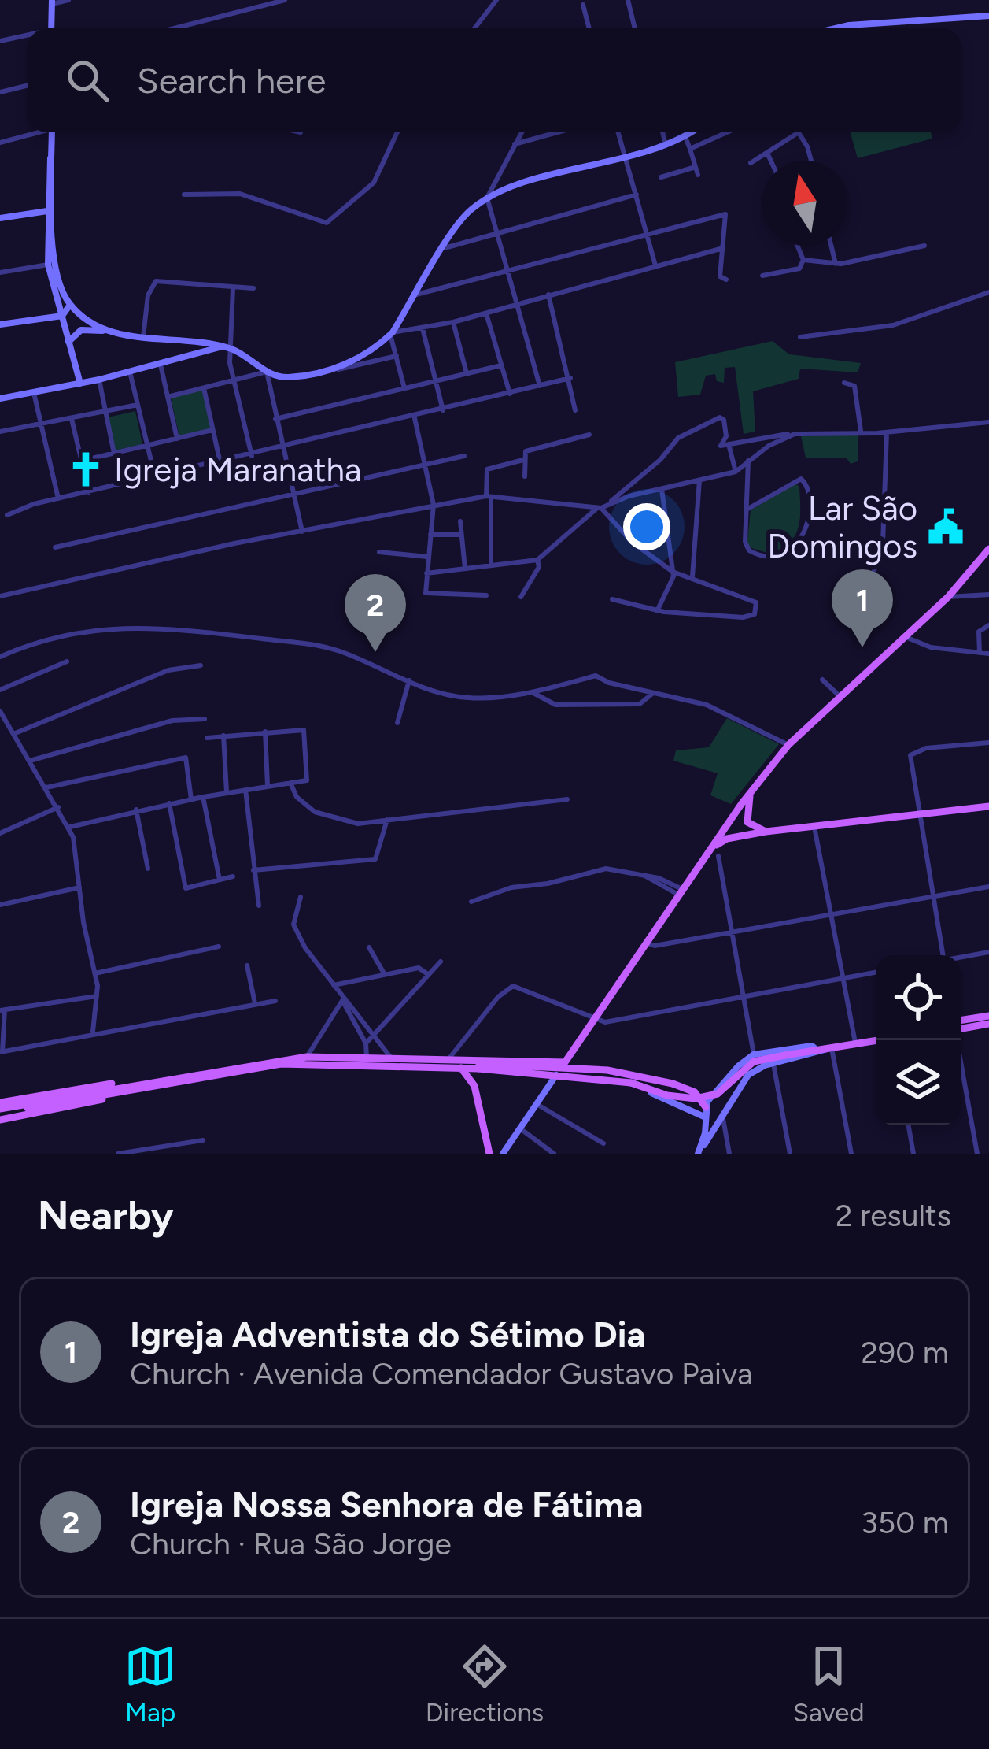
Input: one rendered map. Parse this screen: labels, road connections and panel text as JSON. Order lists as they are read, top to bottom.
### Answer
{
  "places": {
    "church": ["Igreja Maranatha"],
    "public building": ["Lar São Domingos"]
  },
  "north": "top",
  "page": {
    "search": "Search here",
    "pins": ["1", "2"],
    "heading": ["Nearby", "2 results"],
    "list": [
      {
        "mark": "1",
        "name": "Igreja Adventista do Sétimo Dia",
        "note": "Church · Avenida Comendador Gustavo Paiva",
        "value": "290 m"
      },
      {
        "mark": "2",
        "name": "Igreja Nossa Senhora de Fátima",
        "note": "Church · Rua São Jorge",
        "value": "350 m"
      }
    ],
    "nav": ["Map", "Directions", "Saved"]
  }
}
